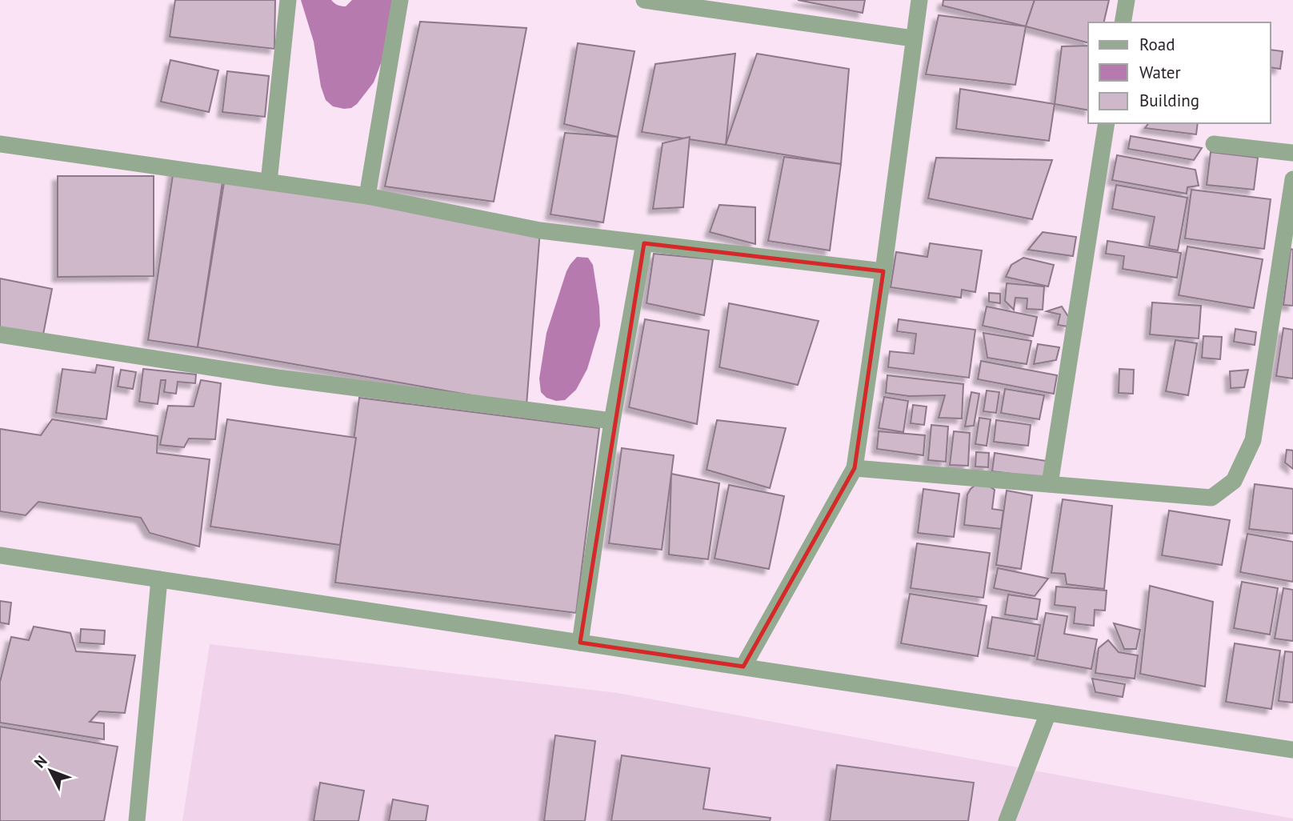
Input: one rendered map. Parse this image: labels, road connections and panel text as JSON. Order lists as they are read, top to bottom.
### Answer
{
  "legend": ["Road", "Water", "Building"],
  "north": "top left"
}
